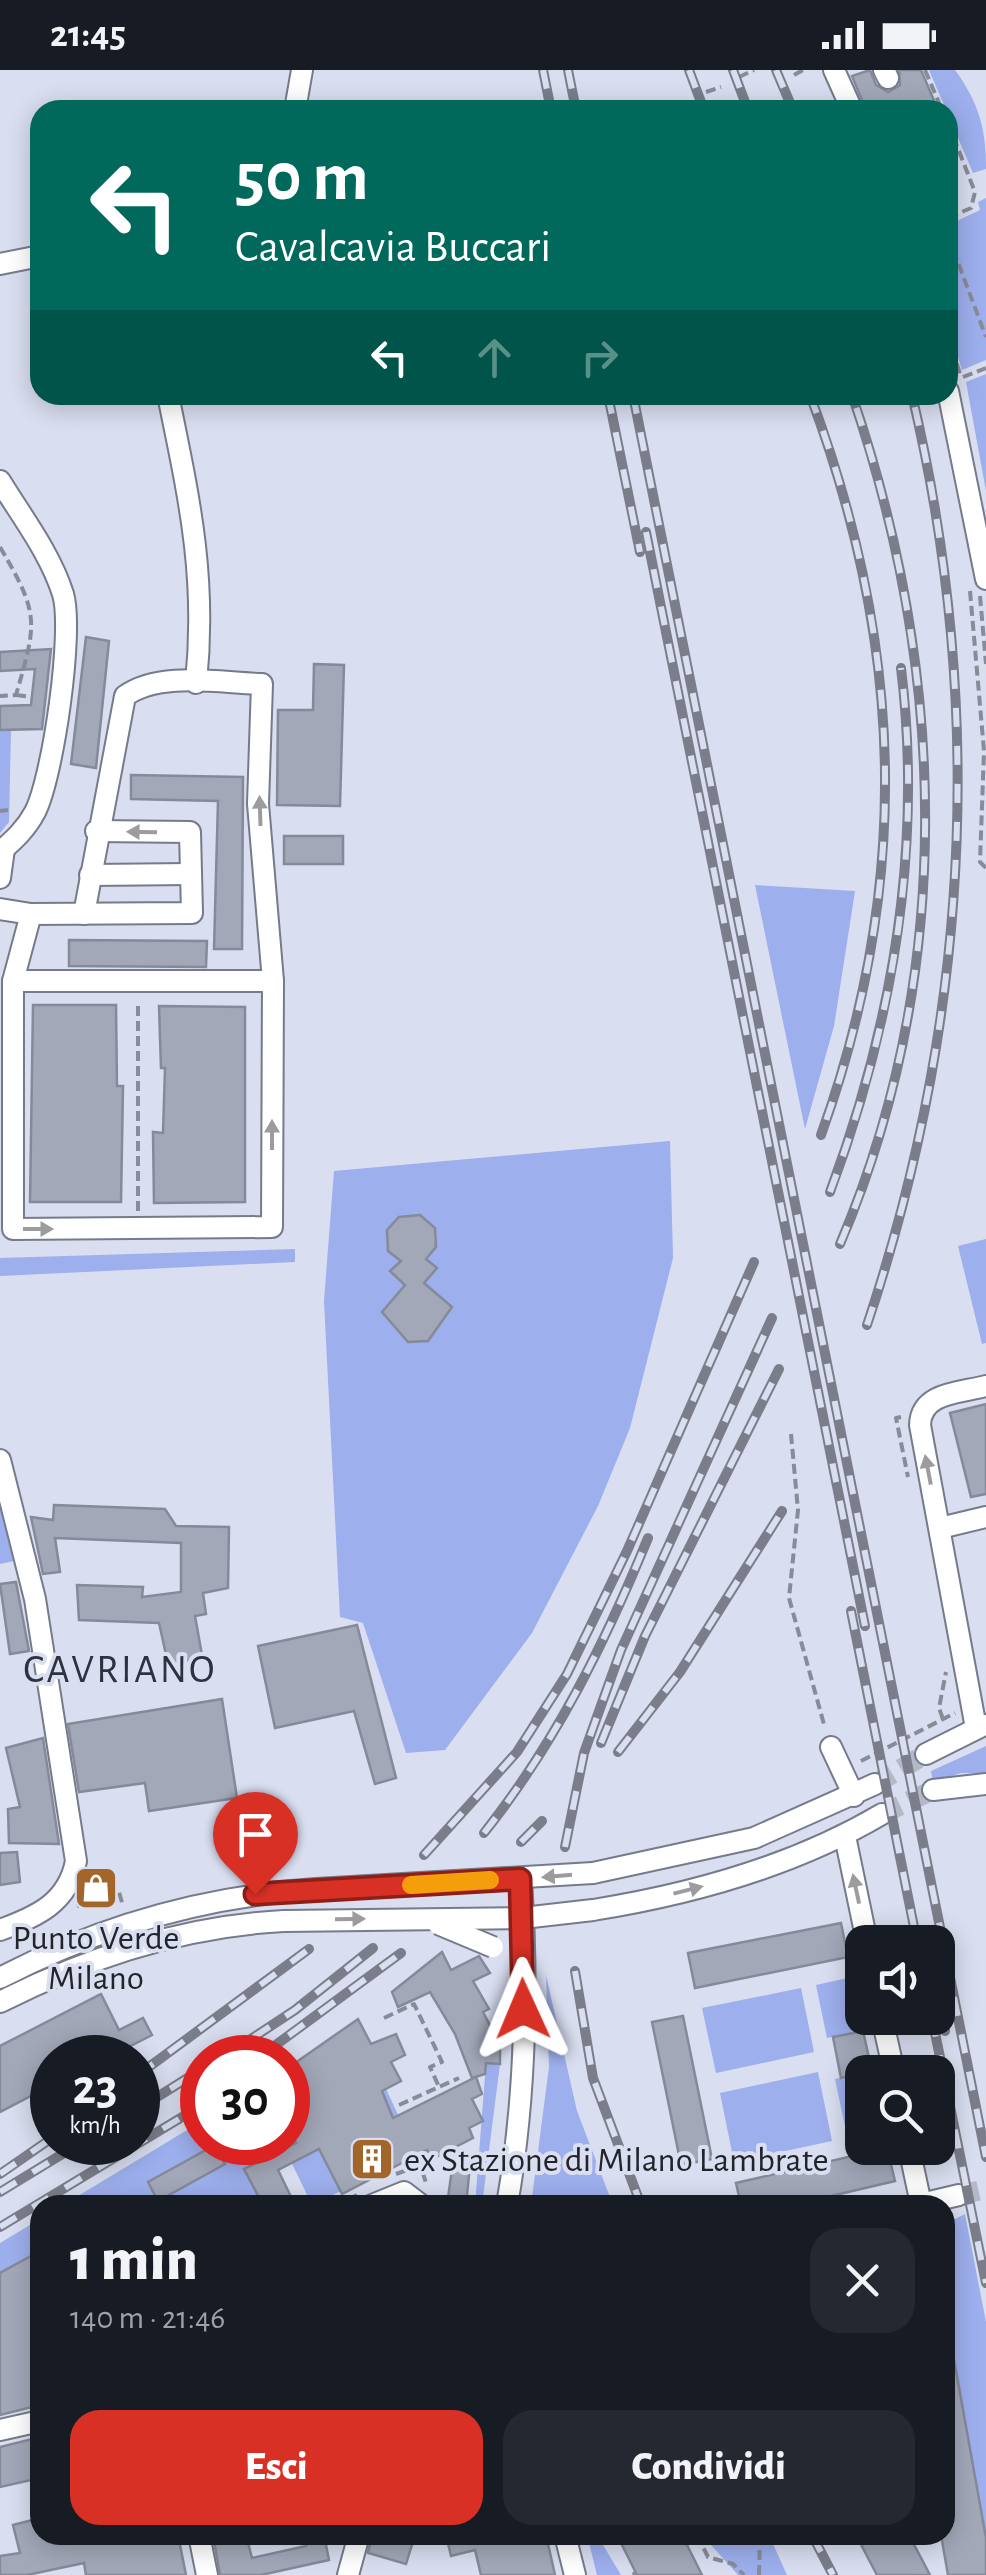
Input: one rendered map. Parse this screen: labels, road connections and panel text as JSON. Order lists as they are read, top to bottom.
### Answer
{
  "districts": ["CAVRIANO"],
  "places": {
    "shop": ["Punto Verde Milano"],
    "building": ["ex Stazione di Milano Lambrate"]
  },
  "page": {
    "status": "21:45",
    "turn": ["50 m", "Cavalcavia Buccari"],
    "speed": "23 km/h",
    "limit": "30",
    "heading": ["1 min", "140 m · 21:46"],
    "buttons": ["Esci", "Condividi"]
  }
}
